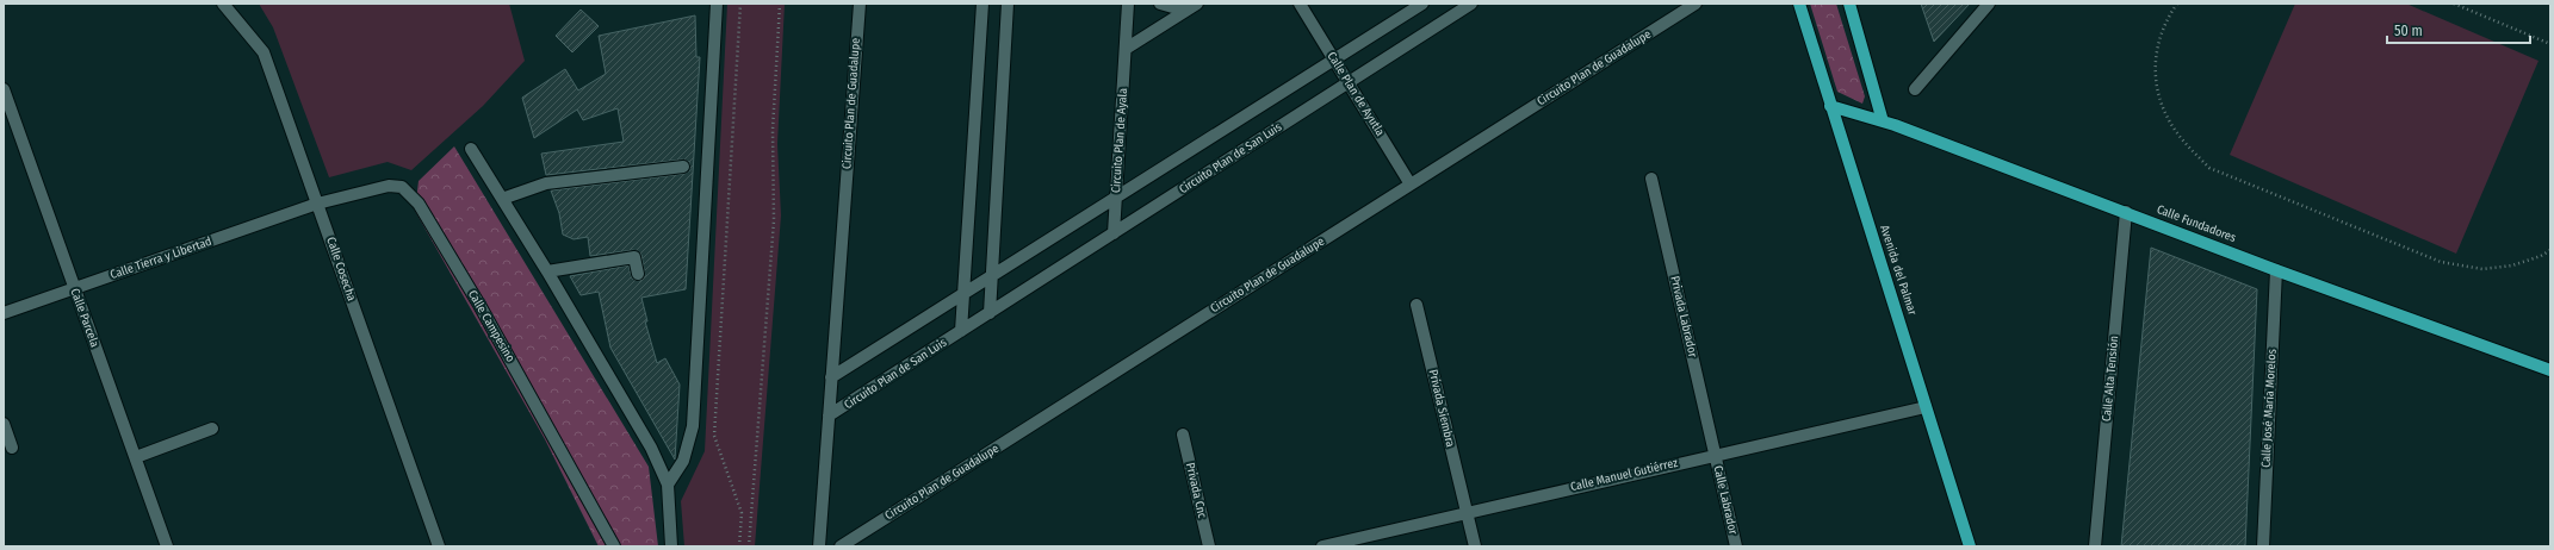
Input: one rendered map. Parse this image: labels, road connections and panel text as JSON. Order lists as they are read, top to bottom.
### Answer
{
  "streets": {
    "main road": ["Calle Fundadores", "Avenida del Palmar"],
    "street": [
      "Circuito Plan de Guadalupe",
      "Calle Plan de Ayutla",
      "Circuito Plan de Ayala",
      "Circuito Plan de San Luis",
      "Calle Tierra y Libertad",
      "Calle Cosecha",
      "Privada Labrador",
      "Calle Parcela",
      "Calle Campesino",
      "Calle Alta Tensión",
      "Privada Siembra",
      "Calle José María Morelos",
      "Calle Manuel Gutiérrez",
      "Privada Cnc",
      "Calle Labrador"
    ]
  },
  "crossings": [
    ["Circuito Plan de Guadalupe", "Calle Plan de Ayutla"],
    ["Circuito Plan de Guadalupe", "Circuito Plan de San Luis"],
    ["Calle Plan de Ayutla", "Circuito Plan de San Luis"],
    ["Circuito Plan de Ayala", "Circuito Plan de San Luis"],
    ["Calle Fundadores", "Avenida del Palmar"],
    ["Calle Fundadores", "Calle Alta Tensión"],
    ["Calle Fundadores", "Calle José María Morelos"],
    ["Calle Tierra y Libertad", "Calle Cosecha"],
    ["Calle Tierra y Libertad", "Calle Parcela"],
    ["Calle Tierra y Libertad", "Calle Campesino"],
    ["Calle Cosecha", "Calle Campesino"],
    ["Avenida del Palmar", "Calle Manuel Gutiérrez"],
    ["Privada Labrador", "Calle Manuel Gutiérrez"],
    ["Privada Labrador", "Calle Labrador"],
    ["Privada Siembra", "Calle Manuel Gutiérrez"],
    ["Calle Manuel Gutiérrez", "Calle Labrador"]
  ],
  "scale_bar": "50 m"
}
